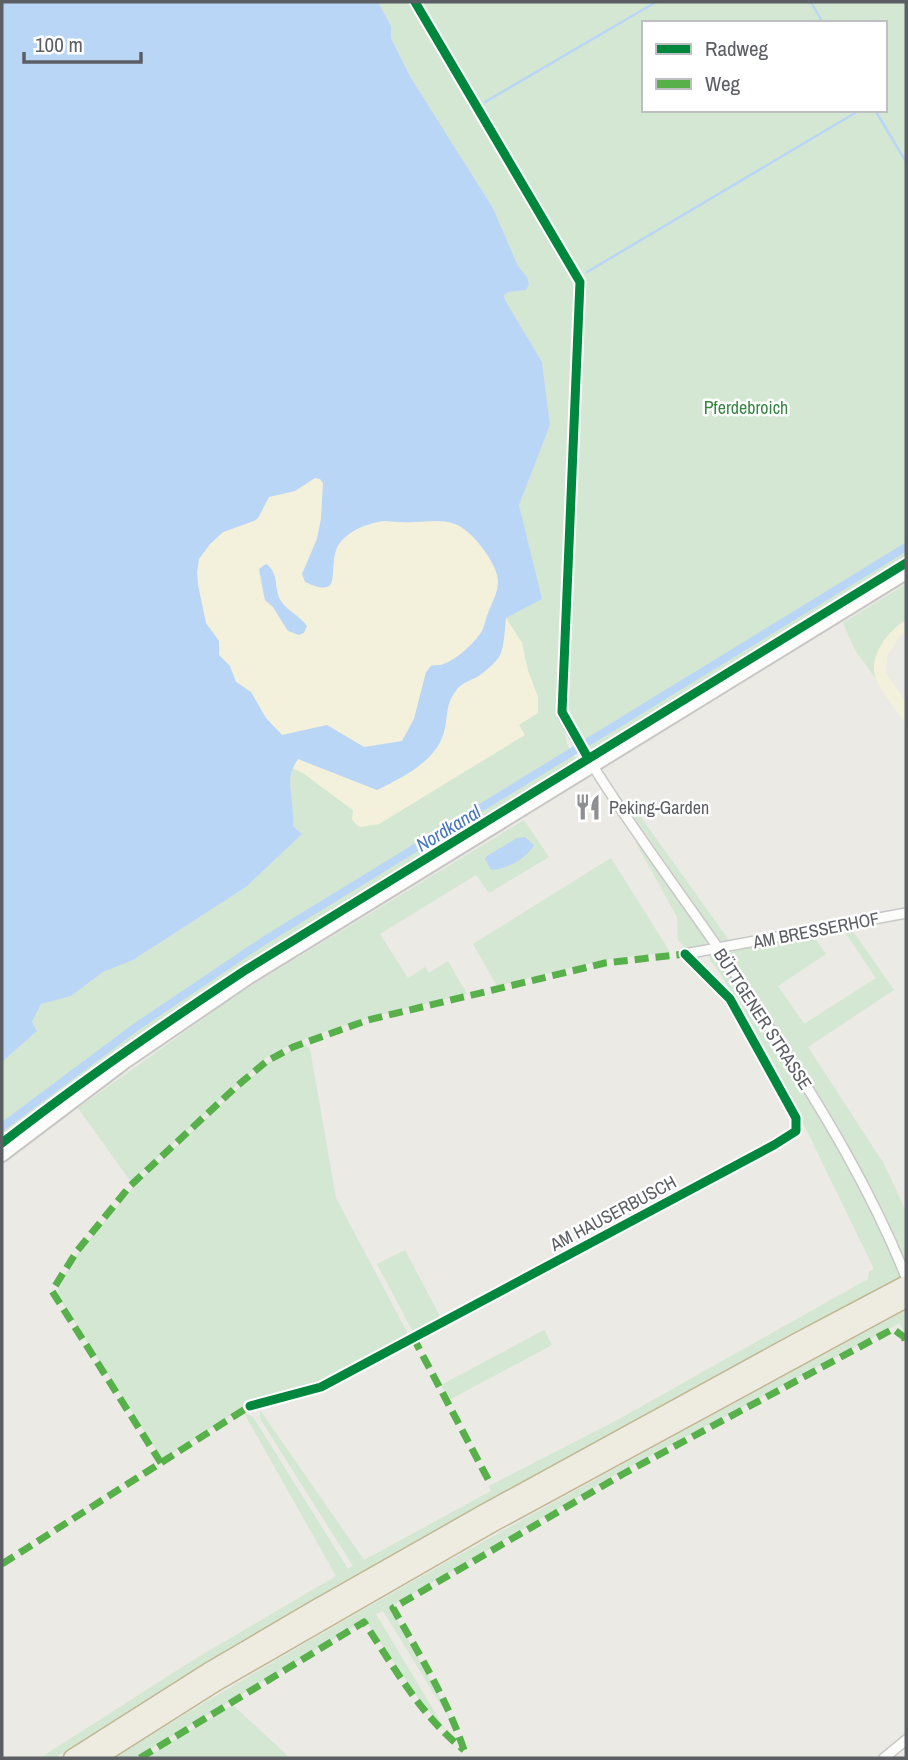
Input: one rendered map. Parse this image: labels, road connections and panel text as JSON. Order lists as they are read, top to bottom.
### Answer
{
  "streets": {
    "street": ["AM BRESSERHOF", "BÜTTGENER STRASSE", "AM HAUSERBUSCH"]
  },
  "crossings": [
    ["AM BRESSERHOF", "BÜTTGENER STRASSE"],
    ["AM BRESSERHOF", "AM HAUSERBUSCH"]
  ],
  "water": ["Nordkanal"],
  "parks": ["Pferdebroich"],
  "places": {
    "restaurant": ["Peking-Garden"]
  },
  "legend": ["Radweg", "Weg"],
  "scale_bar": "100 m"
}
